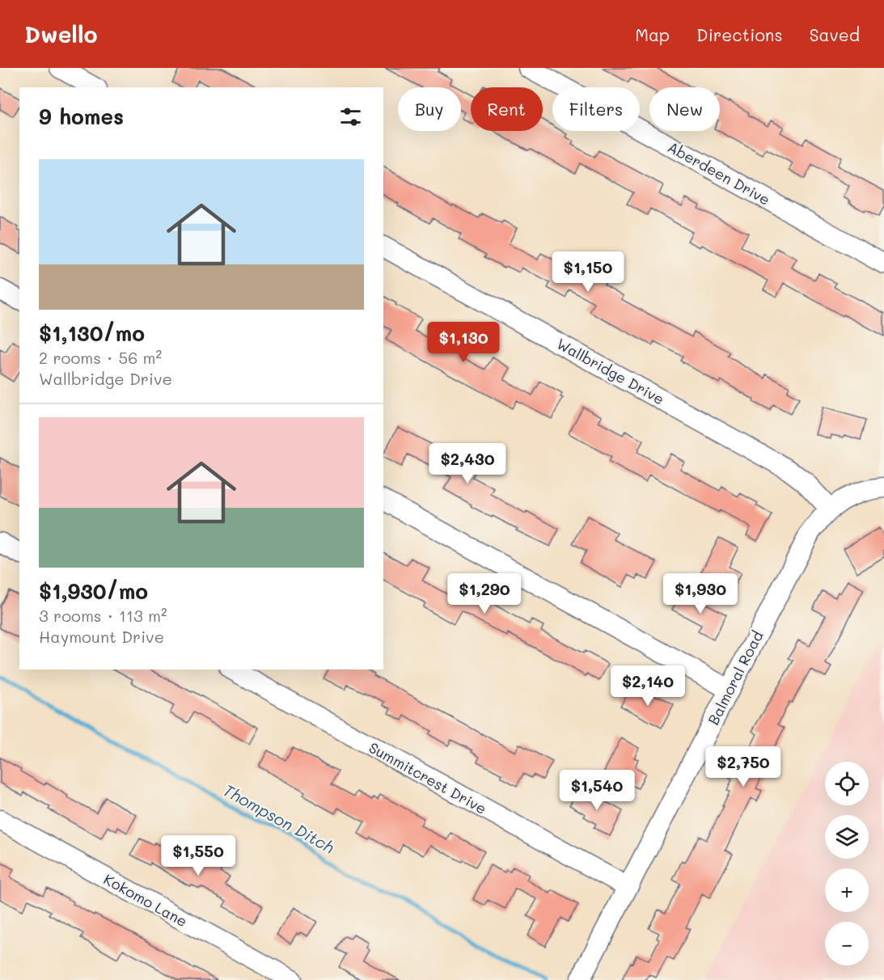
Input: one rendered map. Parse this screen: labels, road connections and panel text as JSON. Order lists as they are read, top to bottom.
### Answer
{
  "streets": {
    "street": [
      "Aberdeen Drive",
      "Wallbridge Drive",
      "Balmoral Road",
      "Summitcrest Drive",
      "Kokomo Lane"
    ]
  },
  "crossings": [
    ["Wallbridge Drive", "Balmoral Road"],
    ["Balmoral Road", "Summitcrest Drive"]
  ],
  "water": ["Thompson Ditch"],
  "page": {
    "header": "Dwello",
    "nav": ["Map", "Directions", "Saved"],
    "chip": [
      "Buy",
      "Rent",
      "Filters",
      "New"
    ],
    "heading": "9 homes",
    "list": [
      {
        "name": "$1,130/mo",
        "note": "2 rooms · 56 m² · Wallbridge Drive"
      },
      {
        "name": "$1,930/mo",
        "note": "3 rooms · 113 m² · Haymount Drive"
      }
    ],
    "price": [
      "$1,150",
      "$1,130",
      "$2,430",
      "$1,290",
      "$1,930",
      "$2,140",
      "$2,750",
      "$1,540",
      "$1,550"
    ],
    "map_buttons": ["+", "−"]
  }
}
